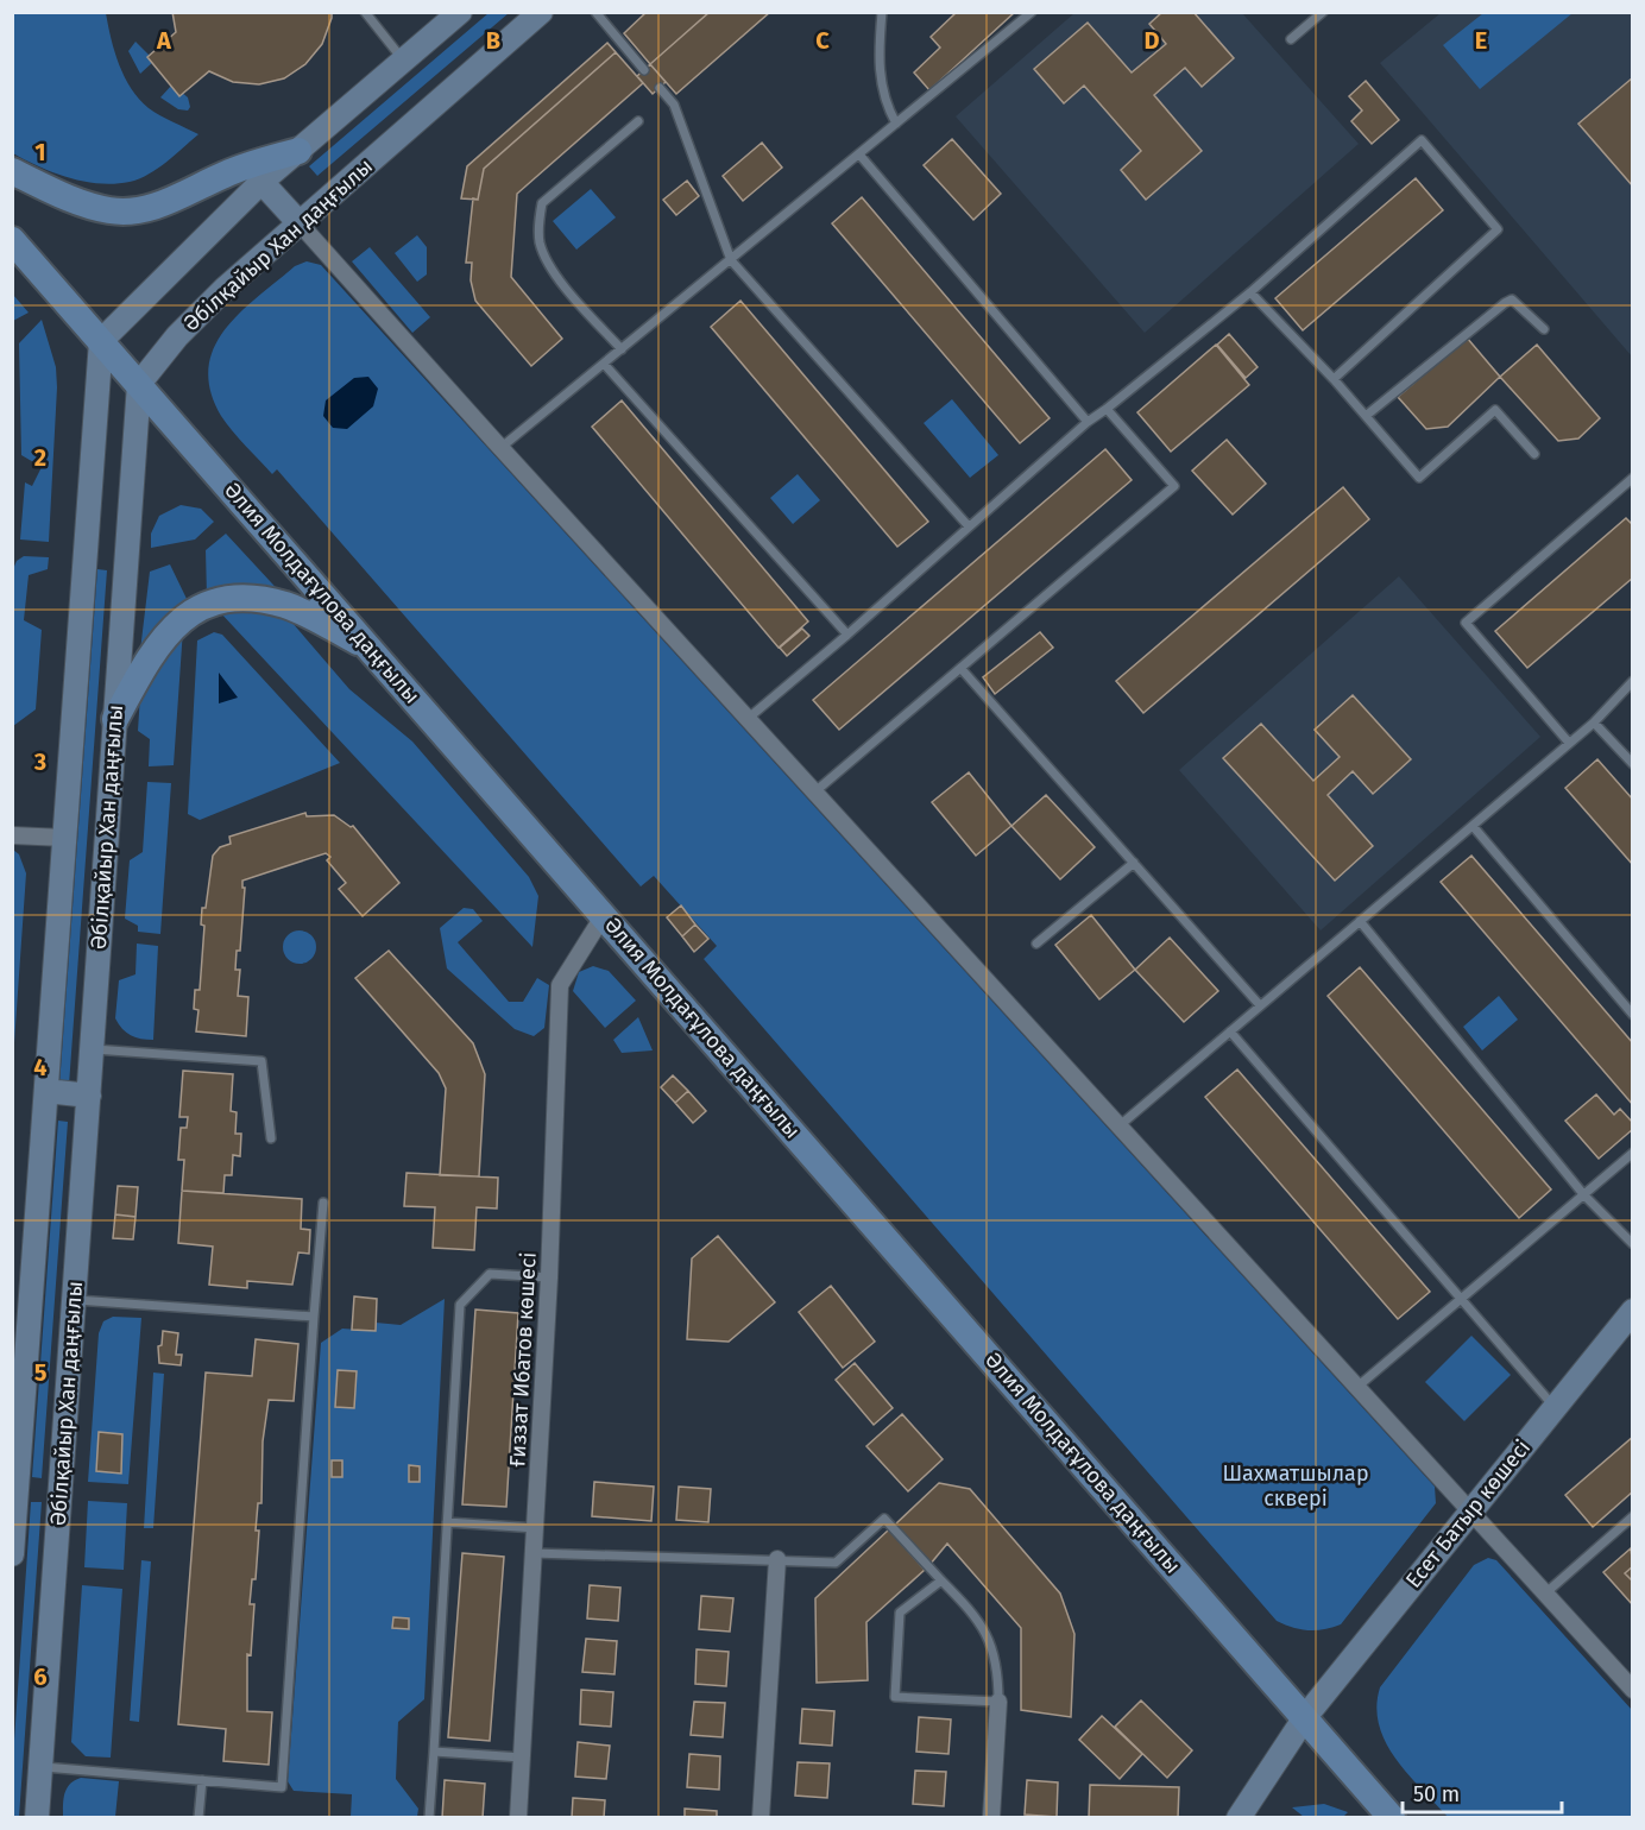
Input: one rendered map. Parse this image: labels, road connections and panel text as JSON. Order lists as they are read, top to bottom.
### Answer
{
  "streets": {
    "main road": ["Әбілқайыр Хан даңғылы", "Әлия Молдағұлова даңғылы", "Есет Батыр көшесі"],
    "street": ["Ғиззат Ибатов көшесі"]
  },
  "crossings": [
    ["Әбілқайыр Хан даңғылы", "Әлия Молдағұлова даңғылы"],
    ["Әлия Молдағұлова даңғылы", "Ғиззат Ибатов көшесі"],
    ["Әлия Молдағұлова даңғылы", "Есет Батыр көшесі"]
  ],
  "parks": ["Шахматшылар сквері"],
  "scale_bar": "50 m",
  "grid": {
    "columns": [
      "A",
      "B",
      "C",
      "D",
      "E"
    ],
    "rows": [
      "1",
      "2",
      "3",
      "4",
      "5",
      "6"
    ]
  }
}
